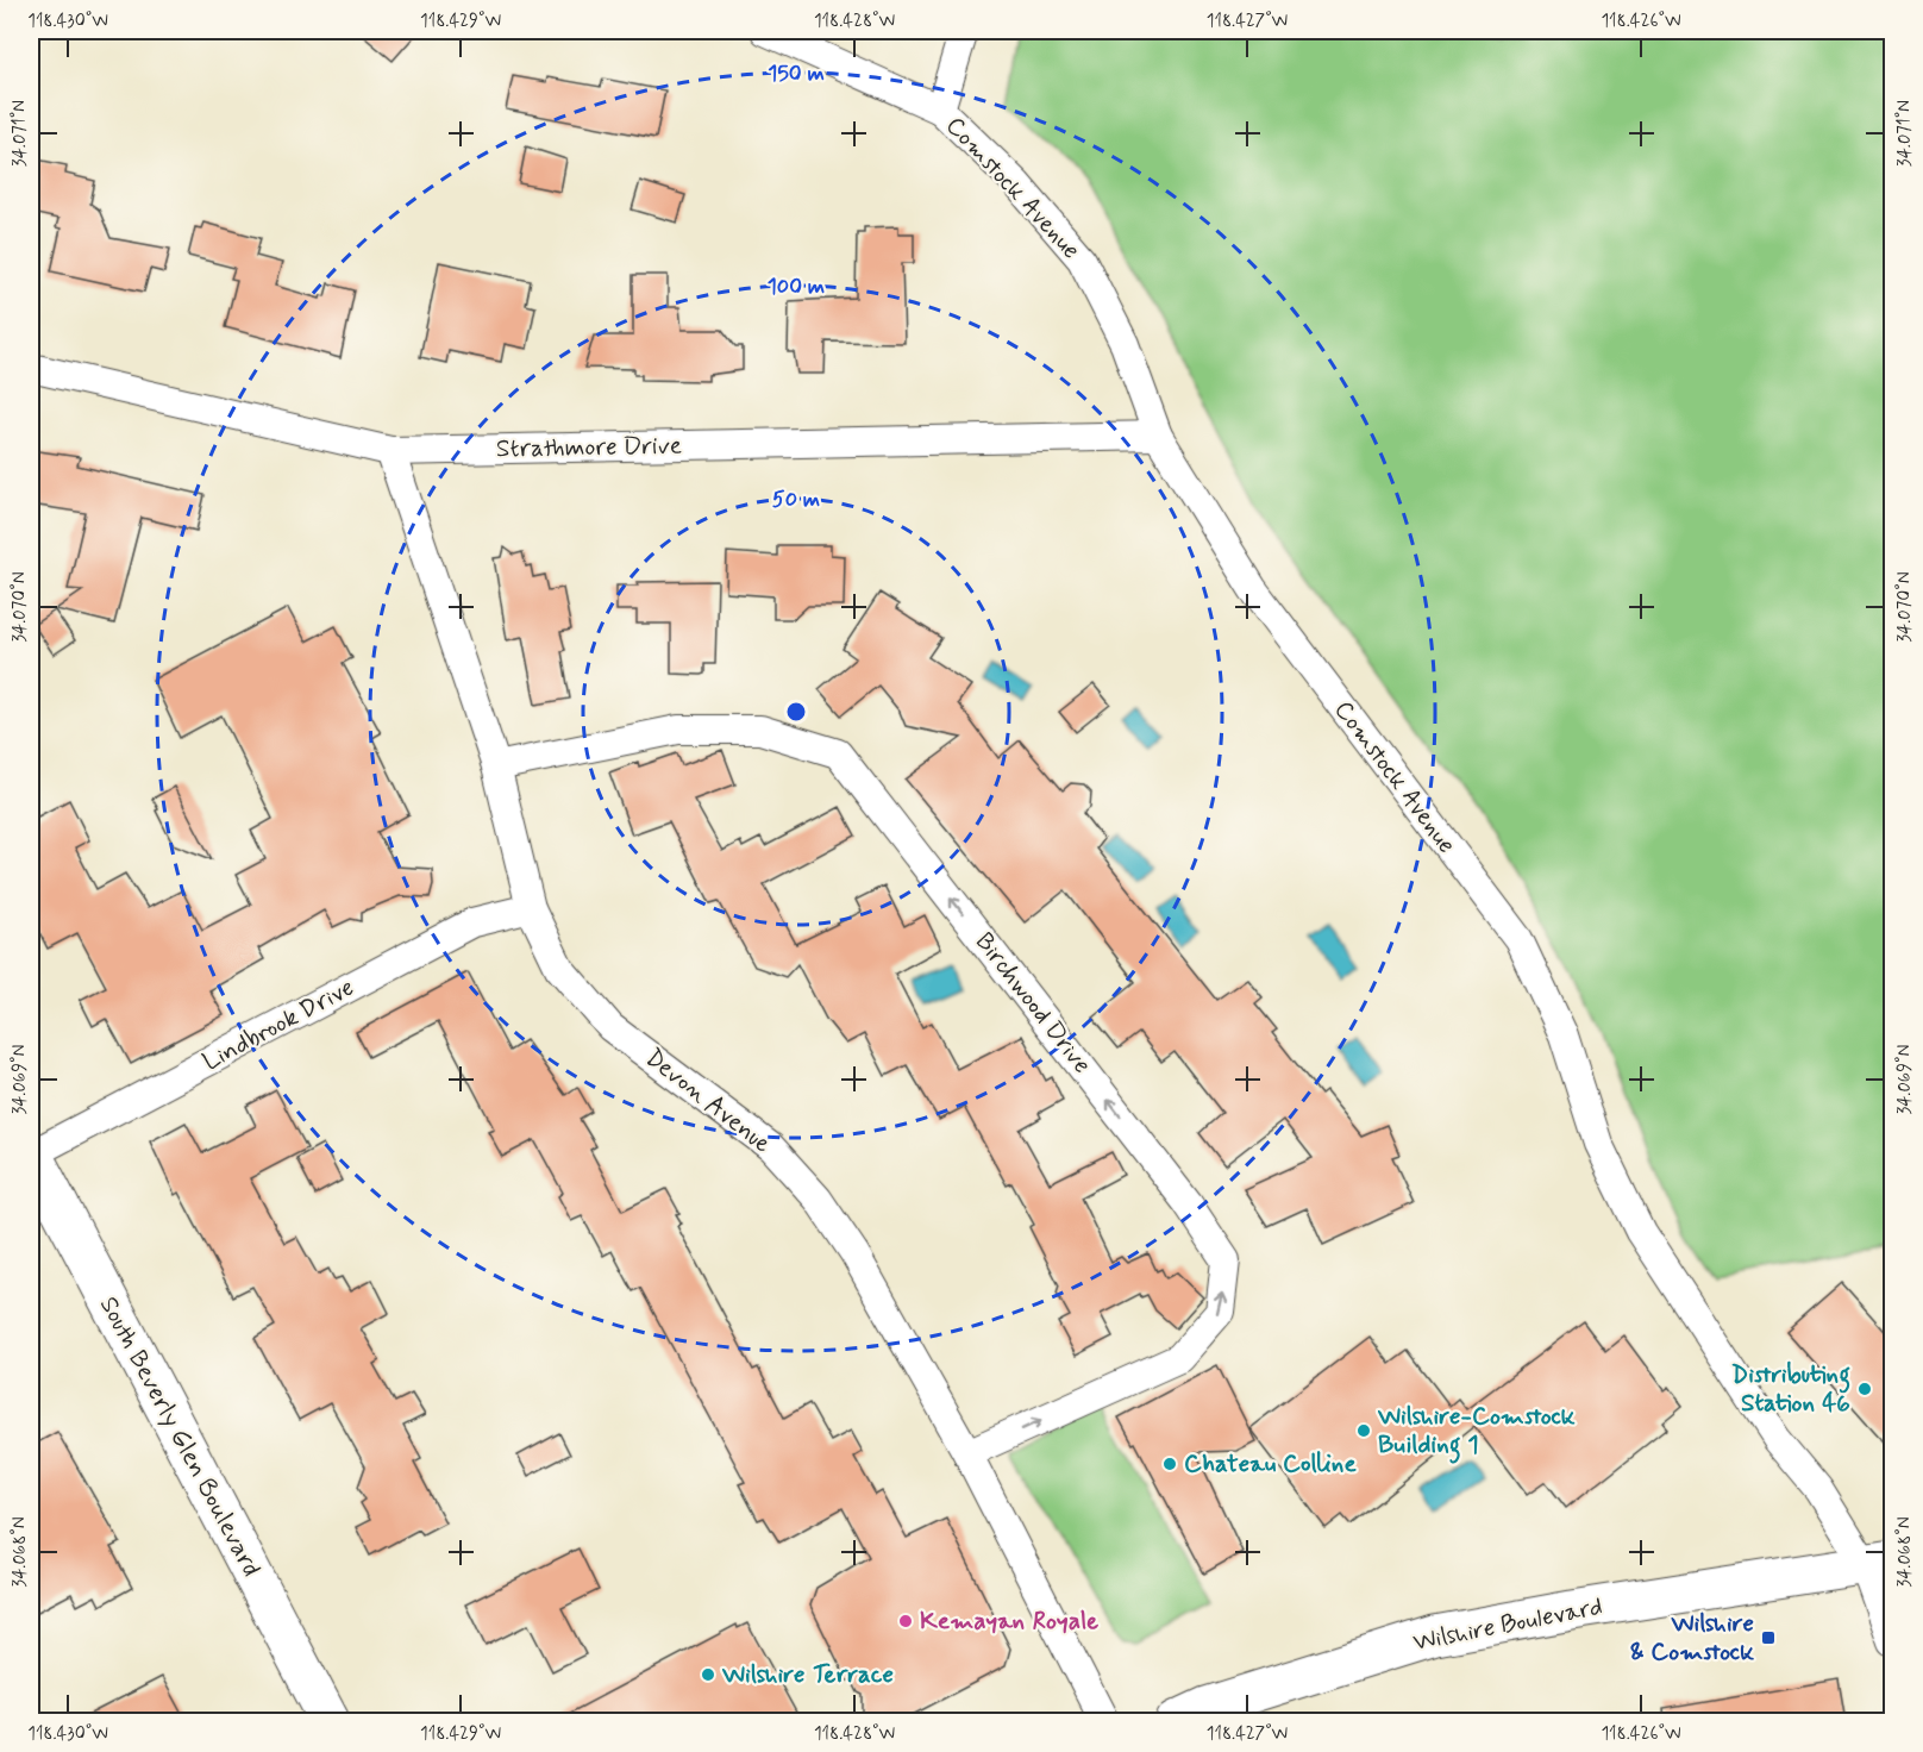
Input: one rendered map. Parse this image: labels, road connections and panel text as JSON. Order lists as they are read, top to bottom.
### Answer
{
  "streets": {
    "main road": ["South Beverly Glen Boulevard", "Wilshire Boulevard"],
    "street": [
      "Comstock Avenue",
      "Strathmore Drive",
      "Birchwood Drive",
      "Lindbrook Drive",
      "Devon Avenue"
    ]
  },
  "crossings": [
    ["Comstock Avenue", "Strathmore Drive"],
    ["Comstock Avenue", "Wilshire Boulevard"],
    ["Strathmore Drive", "Devon Avenue"],
    ["Birchwood Drive", "Devon Avenue"],
    ["Lindbrook Drive", "Devon Avenue"],
    ["Lindbrook Drive", "South Beverly Glen Boulevard"]
  ],
  "places": {
    "other": [
      "Distributing Station 46",
      "Wilshire-Comstock Building 1",
      "Chateau Colline",
      "Kemayan Royale",
      "Wilshire Terrace"
    ],
    "transit": ["Wilshire & Comstock"]
  },
  "coordinates": [
    "118.430°W",
    "118.429°W",
    "118.428°W",
    "118.427°W",
    "118.426°W",
    "34.071°N",
    "34.070°N",
    "34.069°N",
    "34.068°N"
  ],
  "rings": ["150 m", "100 m", "50 m"]
}
